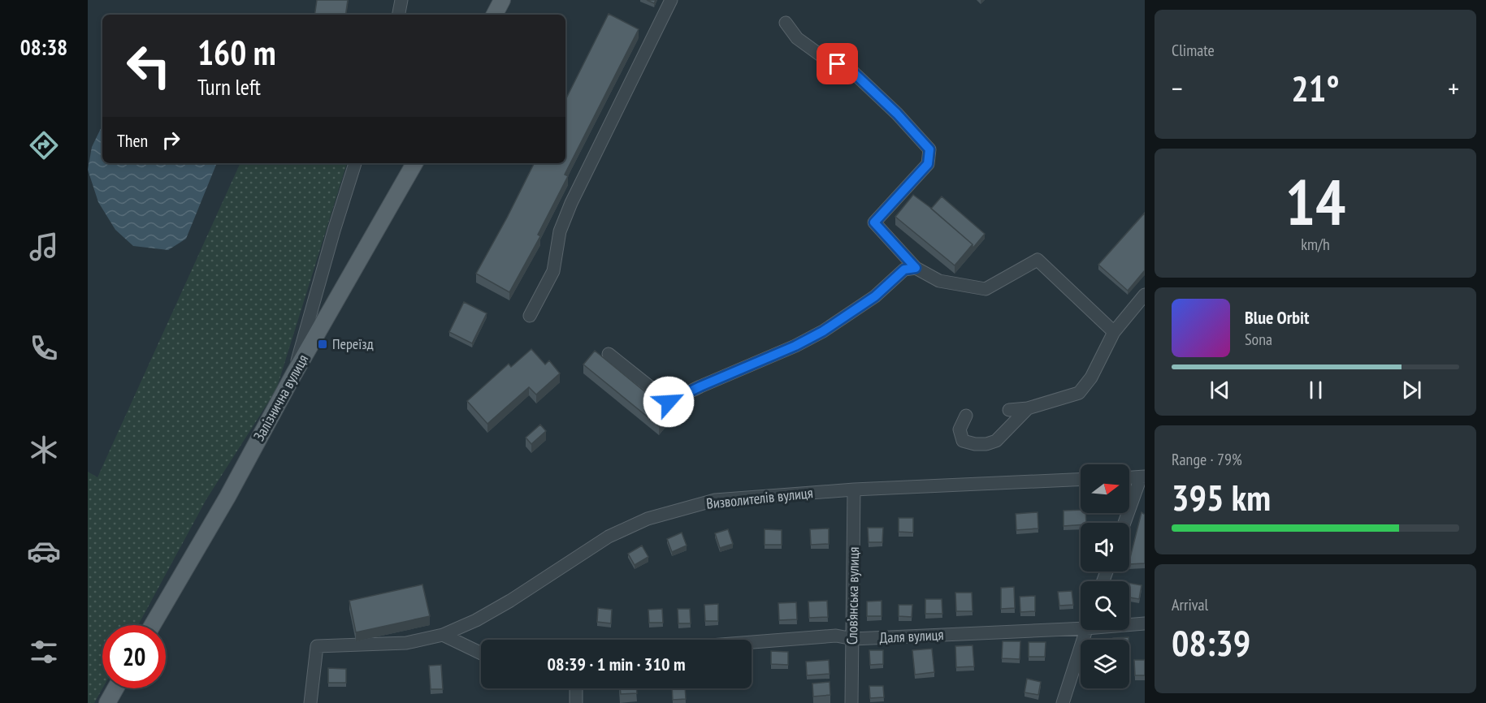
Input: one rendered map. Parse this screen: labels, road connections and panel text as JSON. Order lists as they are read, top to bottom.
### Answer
{
  "streets": {
    "main road": ["Залізнична вулиця"],
    "street": ["Визволителів вулиця", "Слов’янська вулиця", "Даля вулиця"]
  },
  "crossings": [
    ["Визволителів вулиця", "Слов’янська вулиця"],
    ["Слов’янська вулиця", "Даля вулиця"]
  ],
  "places": {
    "transit": ["Переїзд"]
  },
  "north": "right",
  "page": {
    "tabs": "08:38",
    "tile": [
      "Climate",
      ["14", "km/h"],
      ["Range · 79%", "395 km"],
      ["Arrival", "08:39"]
    ],
    "turn": ["160 m", "Turn left"],
    "heat": ["−", "21°", "+"],
    "then": "Then",
    "song": ["Blue Orbit", "Sona"],
    "limit": "20",
    "trip": "08:39 · 1 min · 310 m"
  }
}
